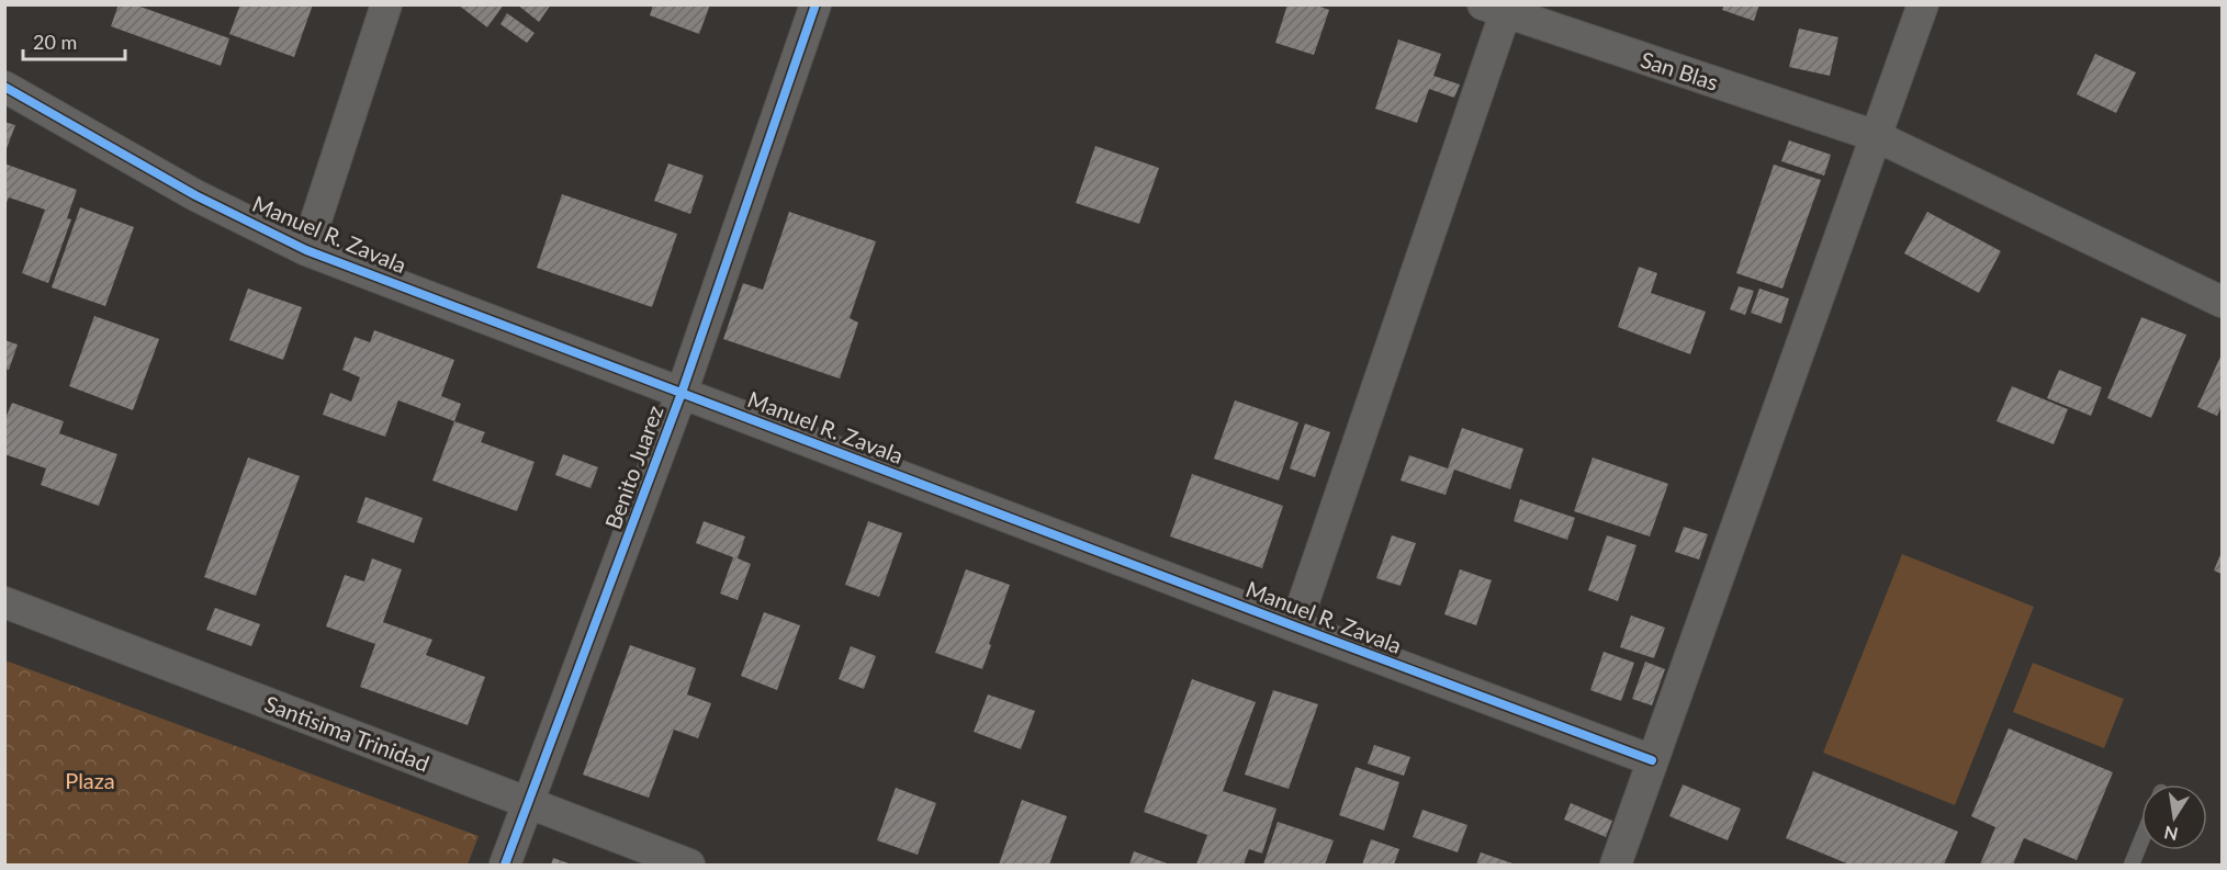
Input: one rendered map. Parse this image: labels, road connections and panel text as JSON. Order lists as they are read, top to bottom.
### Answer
{
  "streets": {
    "street": [
      "San Blas",
      "Manuel R. Zavala",
      "Benito Juarez",
      "Santisima Trinidad"
    ]
  },
  "crossings": [
    ["Manuel R. Zavala", "Benito Juarez"],
    ["Benito Juarez", "Santisima Trinidad"]
  ],
  "parks": ["Plaza"],
  "scale_bar": "20 m",
  "north": "bottom"
}
